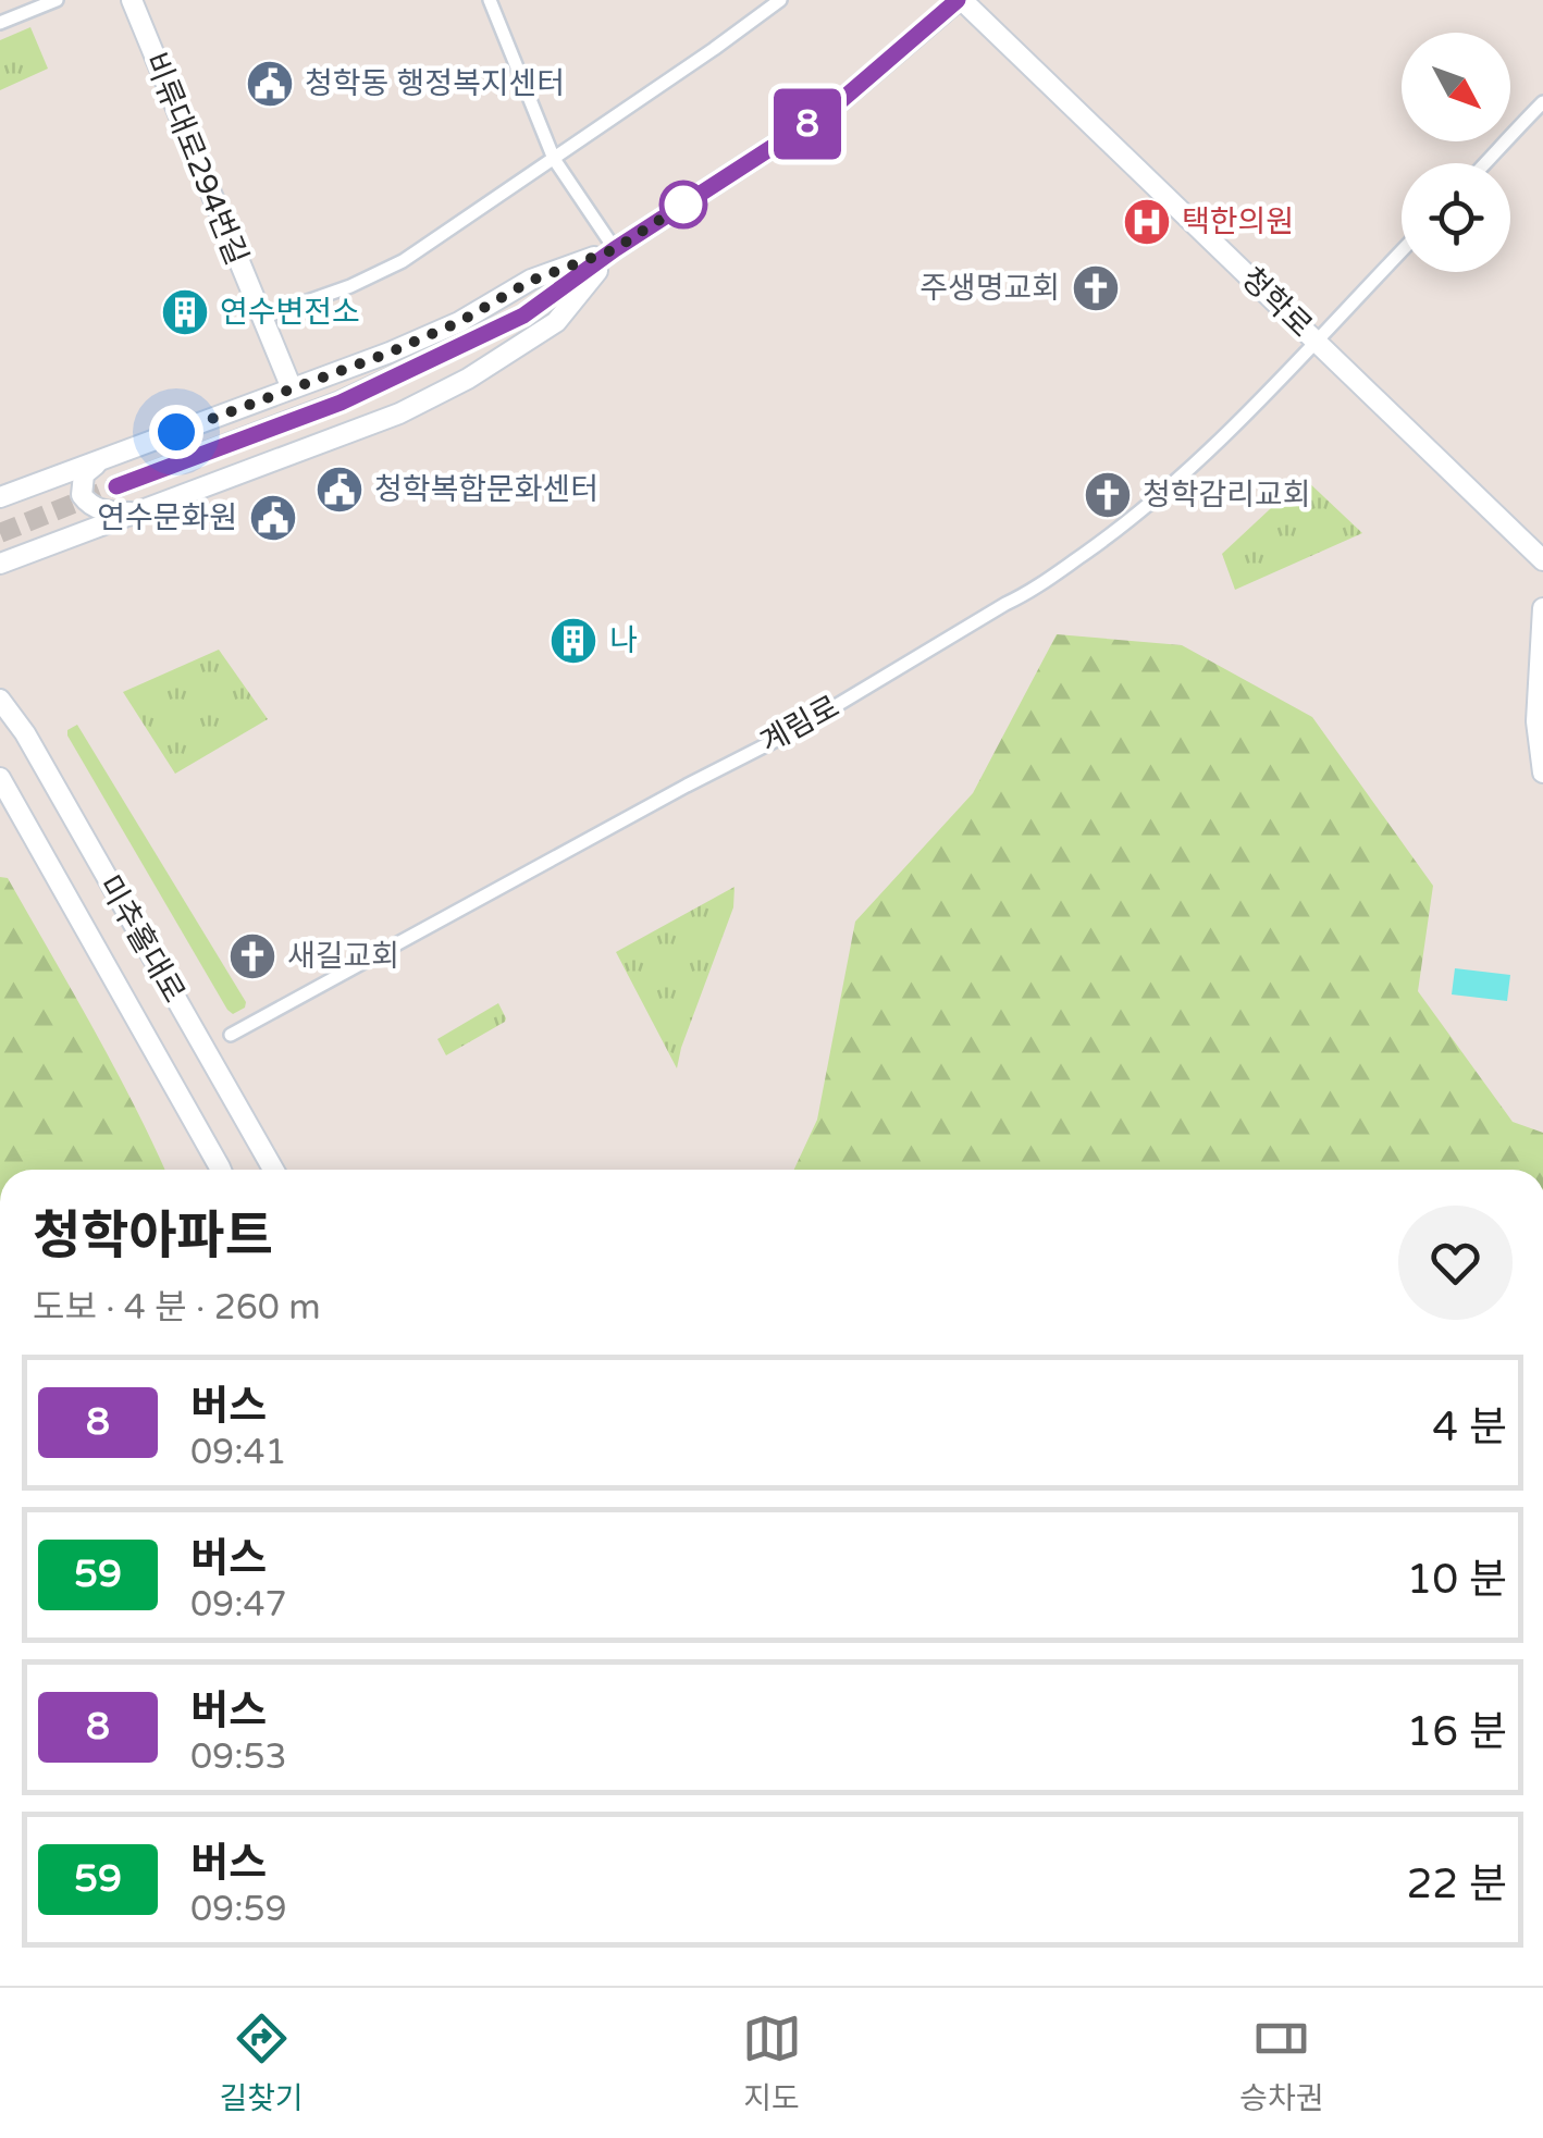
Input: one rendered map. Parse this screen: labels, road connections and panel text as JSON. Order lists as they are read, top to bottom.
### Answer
{
  "streets": {
    "main road": ["비류대로294번길", "청학로", "미추홀대로"],
    "street": ["계림로"]
  },
  "crossings": [
    ["청학로", "계림로"]
  ],
  "places": {
    "public building": ["청학동 행정복지센터", "청학복합문화센터", "연수문화원"],
    "hospital": ["택한의원"],
    "church": ["주생명교회", "청학감리교회", "새길교회"],
    "building": ["연수변전소", "나"]
  },
  "lines": ["bus line 8"],
  "north": "bottom right",
  "page": {
    "on_map": "8",
    "heading": ["청학아파트", "도보 · 4 분 · 260 m"],
    "list": [
      {
        "mark": "8",
        "name": "버스",
        "note": "09:41",
        "value": "4 분"
      },
      {
        "mark": "59",
        "name": "버스",
        "note": "09:47",
        "value": "10 분"
      },
      {
        "mark": "8",
        "name": "버스",
        "note": "09:53",
        "value": "16 분"
      },
      {
        "mark": "59",
        "name": "버스",
        "note": "09:59",
        "value": "22 분"
      }
    ],
    "tabs": ["길찾기", "지도", "승차권"]
  }
}
